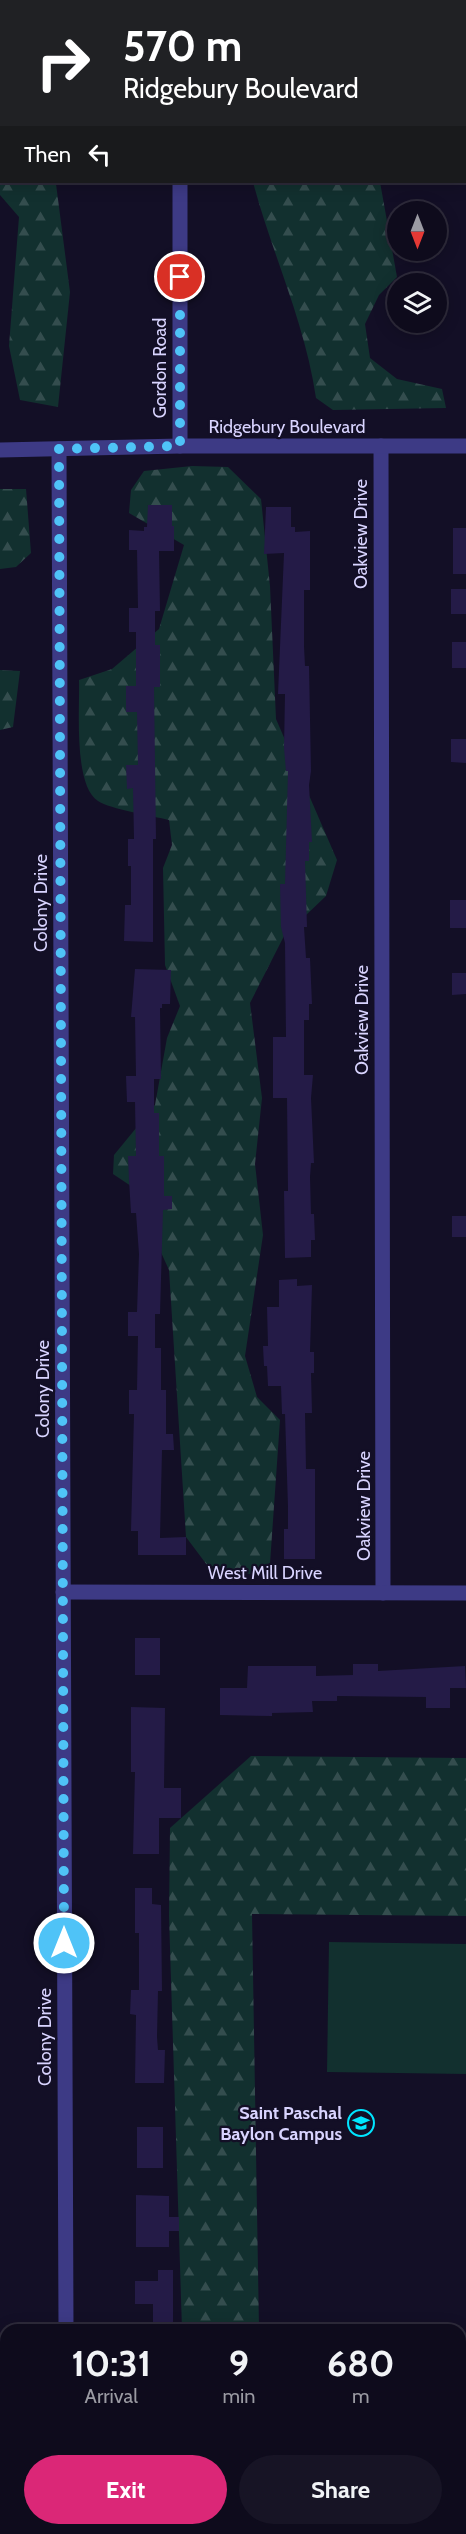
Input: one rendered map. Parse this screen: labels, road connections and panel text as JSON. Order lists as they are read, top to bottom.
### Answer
{
  "streets": {
    "street": [
      "Gordon Road",
      "Ridgebury Boulevard",
      "Oakview Drive",
      "Colony Drive",
      "West Mill Drive"
    ]
  },
  "crossings": [
    ["Gordon Road", "Ridgebury Boulevard"],
    ["Ridgebury Boulevard", "Oakview Drive"],
    ["Ridgebury Boulevard", "Colony Drive"],
    ["Oakview Drive", "West Mill Drive"],
    ["Colony Drive", "West Mill Drive"]
  ],
  "places": {
    "school or university": ["Saint Paschal Baylon Campus"]
  },
  "north": "bottom",
  "page": {
    "turn": ["570 m", "Ridgebury Boulevard"],
    "then": "Then",
    "eta": [
      "10:31",
      "Arrival",
      "9",
      "min",
      "680",
      "m"
    ],
    "buttons": ["Exit", "Share"]
  }
}
